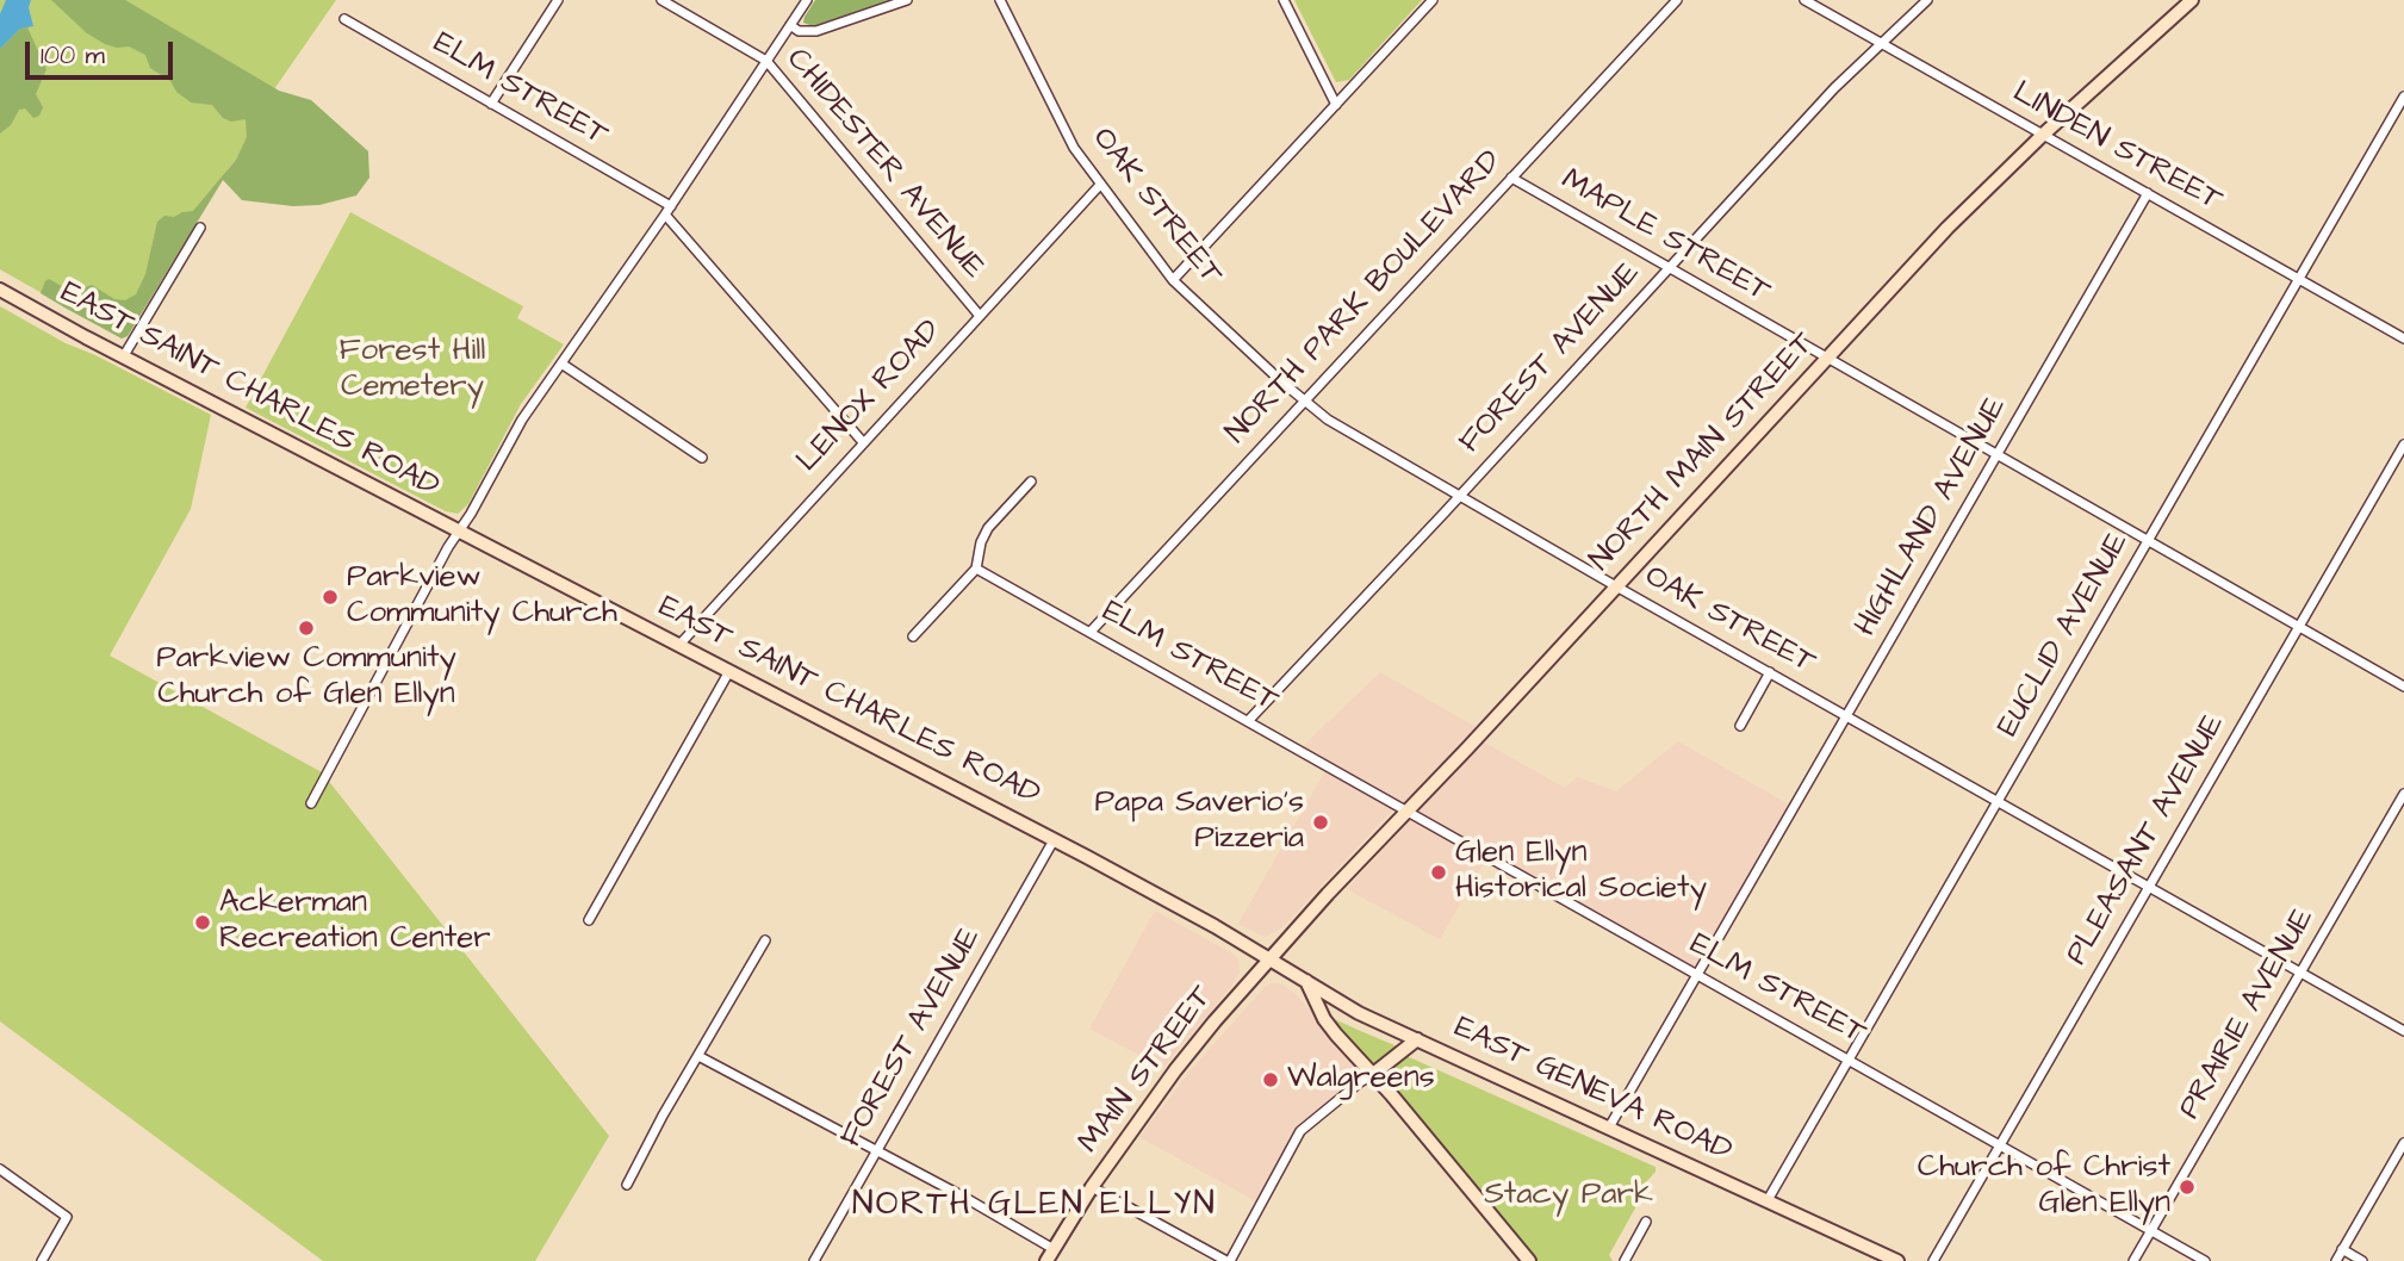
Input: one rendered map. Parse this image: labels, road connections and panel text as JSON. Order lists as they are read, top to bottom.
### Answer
{
  "streets": {
    "main road": [
      "EAST SAINT CHARLES ROAD",
      "NORTH MAIN STREET",
      "MAIN STREET",
      "EAST GENEVA ROAD"
    ],
    "street": [
      "ELM STREET",
      "LINDEN STREET",
      "CHIDESTER AVENUE",
      "OAK STREET",
      "MAPLE STREET",
      "NORTH PARK BOULEVARD",
      "FOREST AVENUE",
      "LENOX ROAD",
      "HIGHLAND AVENUE",
      "EUCLID AVENUE",
      "PLEASANT AVENUE",
      "PRAIRIE AVENUE"
    ]
  },
  "crossings": [
    ["ELM STREET", "NORTH PARK BOULEVARD"],
    ["ELM STREET", "FOREST AVENUE"],
    ["ELM STREET", "LENOX ROAD"],
    ["ELM STREET", "NORTH MAIN STREET"],
    ["ELM STREET", "HIGHLAND AVENUE"],
    ["ELM STREET", "EUCLID AVENUE"],
    ["ELM STREET", "PLEASANT AVENUE"],
    ["ELM STREET", "PRAIRIE AVENUE"],
    ["LINDEN STREET", "FOREST AVENUE"],
    ["LINDEN STREET", "NORTH MAIN STREET"],
    ["LINDEN STREET", "HIGHLAND AVENUE"],
    ["LINDEN STREET", "EUCLID AVENUE"],
    ["CHIDESTER AVENUE", "LENOX ROAD"],
    ["OAK STREET", "NORTH PARK BOULEVARD"],
    ["OAK STREET", "FOREST AVENUE"],
    ["OAK STREET", "LENOX ROAD"],
    ["OAK STREET", "NORTH MAIN STREET"],
    ["OAK STREET", "HIGHLAND AVENUE"],
    ["OAK STREET", "EUCLID AVENUE"],
    ["OAK STREET", "PLEASANT AVENUE"],
    ["OAK STREET", "PRAIRIE AVENUE"],
    ["MAPLE STREET", "NORTH PARK BOULEVARD"],
    ["MAPLE STREET", "FOREST AVENUE"],
    ["MAPLE STREET", "NORTH MAIN STREET"],
    ["MAPLE STREET", "HIGHLAND AVENUE"],
    ["MAPLE STREET", "EUCLID AVENUE"],
    ["MAPLE STREET", "PLEASANT AVENUE"],
    ["FOREST AVENUE", "EAST SAINT CHARLES ROAD"],
    ["EAST SAINT CHARLES ROAD", "LENOX ROAD"],
    ["EAST SAINT CHARLES ROAD", "NORTH MAIN STREET"],
    ["EAST SAINT CHARLES ROAD", "MAIN STREET"],
    ["EAST SAINT CHARLES ROAD", "EAST GENEVA ROAD"],
    ["NORTH MAIN STREET", "MAIN STREET"],
    ["NORTH MAIN STREET", "EAST GENEVA ROAD"],
    ["HIGHLAND AVENUE", "EAST GENEVA ROAD"],
    ["EUCLID AVENUE", "EAST GENEVA ROAD"],
    ["MAIN STREET", "EAST GENEVA ROAD"]
  ],
  "districts": ["NORTH GLEN ELLYN"],
  "parks": ["Forest Hill Cemetery", "Stacy Park"],
  "places": [
    "Parkview Community Church",
    "Parkview Community Church of Glen Ellyn",
    "Papa Saverio's Pizzeria",
    "Glen Ellyn Historical Society",
    "Ackerman Recreation Center",
    "Walgreens",
    "Church of Christ Glen Ellyn"
  ],
  "scale_bar": "100 m"
}
